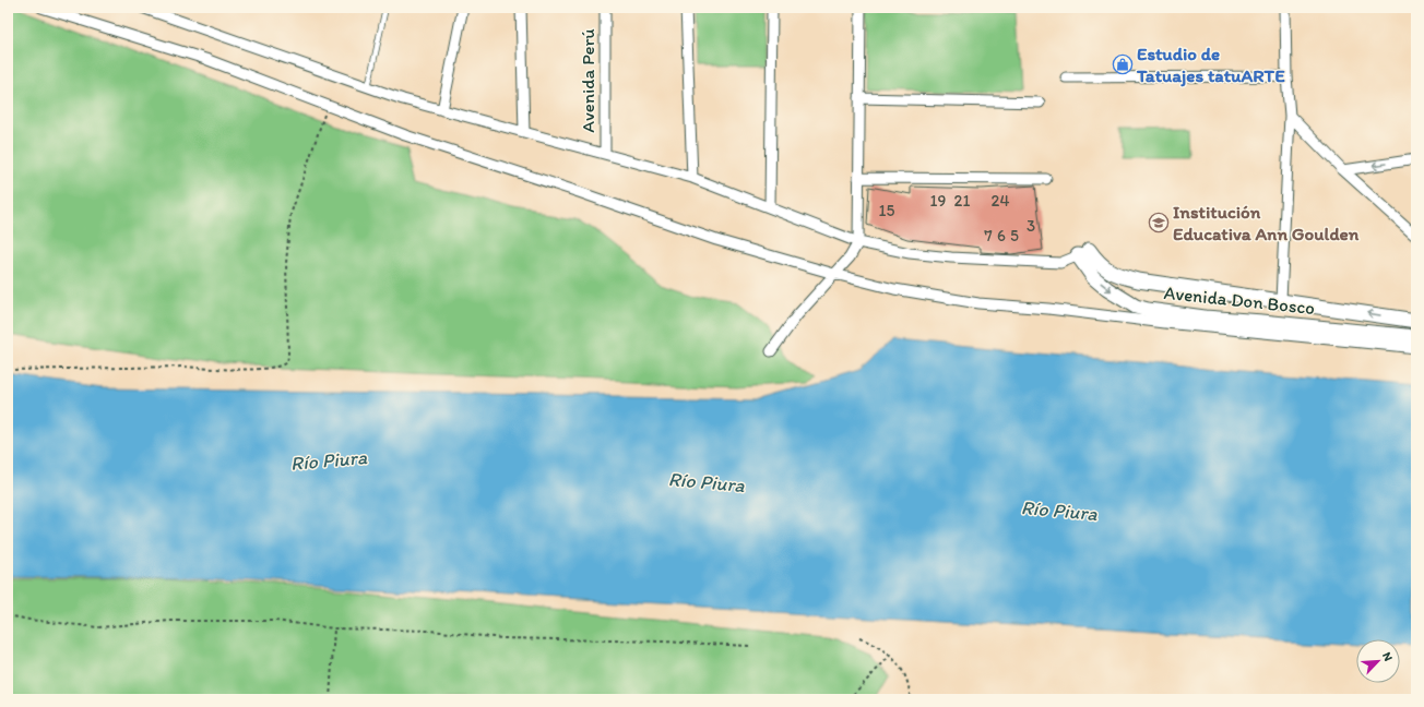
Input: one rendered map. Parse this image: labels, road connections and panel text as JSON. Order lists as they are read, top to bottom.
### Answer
{
  "streets": {
    "main road": ["Avenida Don Bosco"],
    "street": ["Avenida Perú"]
  },
  "water": ["Río Piura"],
  "places": {
    "shop": ["Estudio de Tatuajes tatuARTE"],
    "school or university": ["Institución Educativa Ann Goulden"]
  },
  "house_numbers": [
    "19",
    "21",
    "24",
    "15",
    "3",
    "7",
    "6",
    "5"
  ],
  "north": "top right"
}
